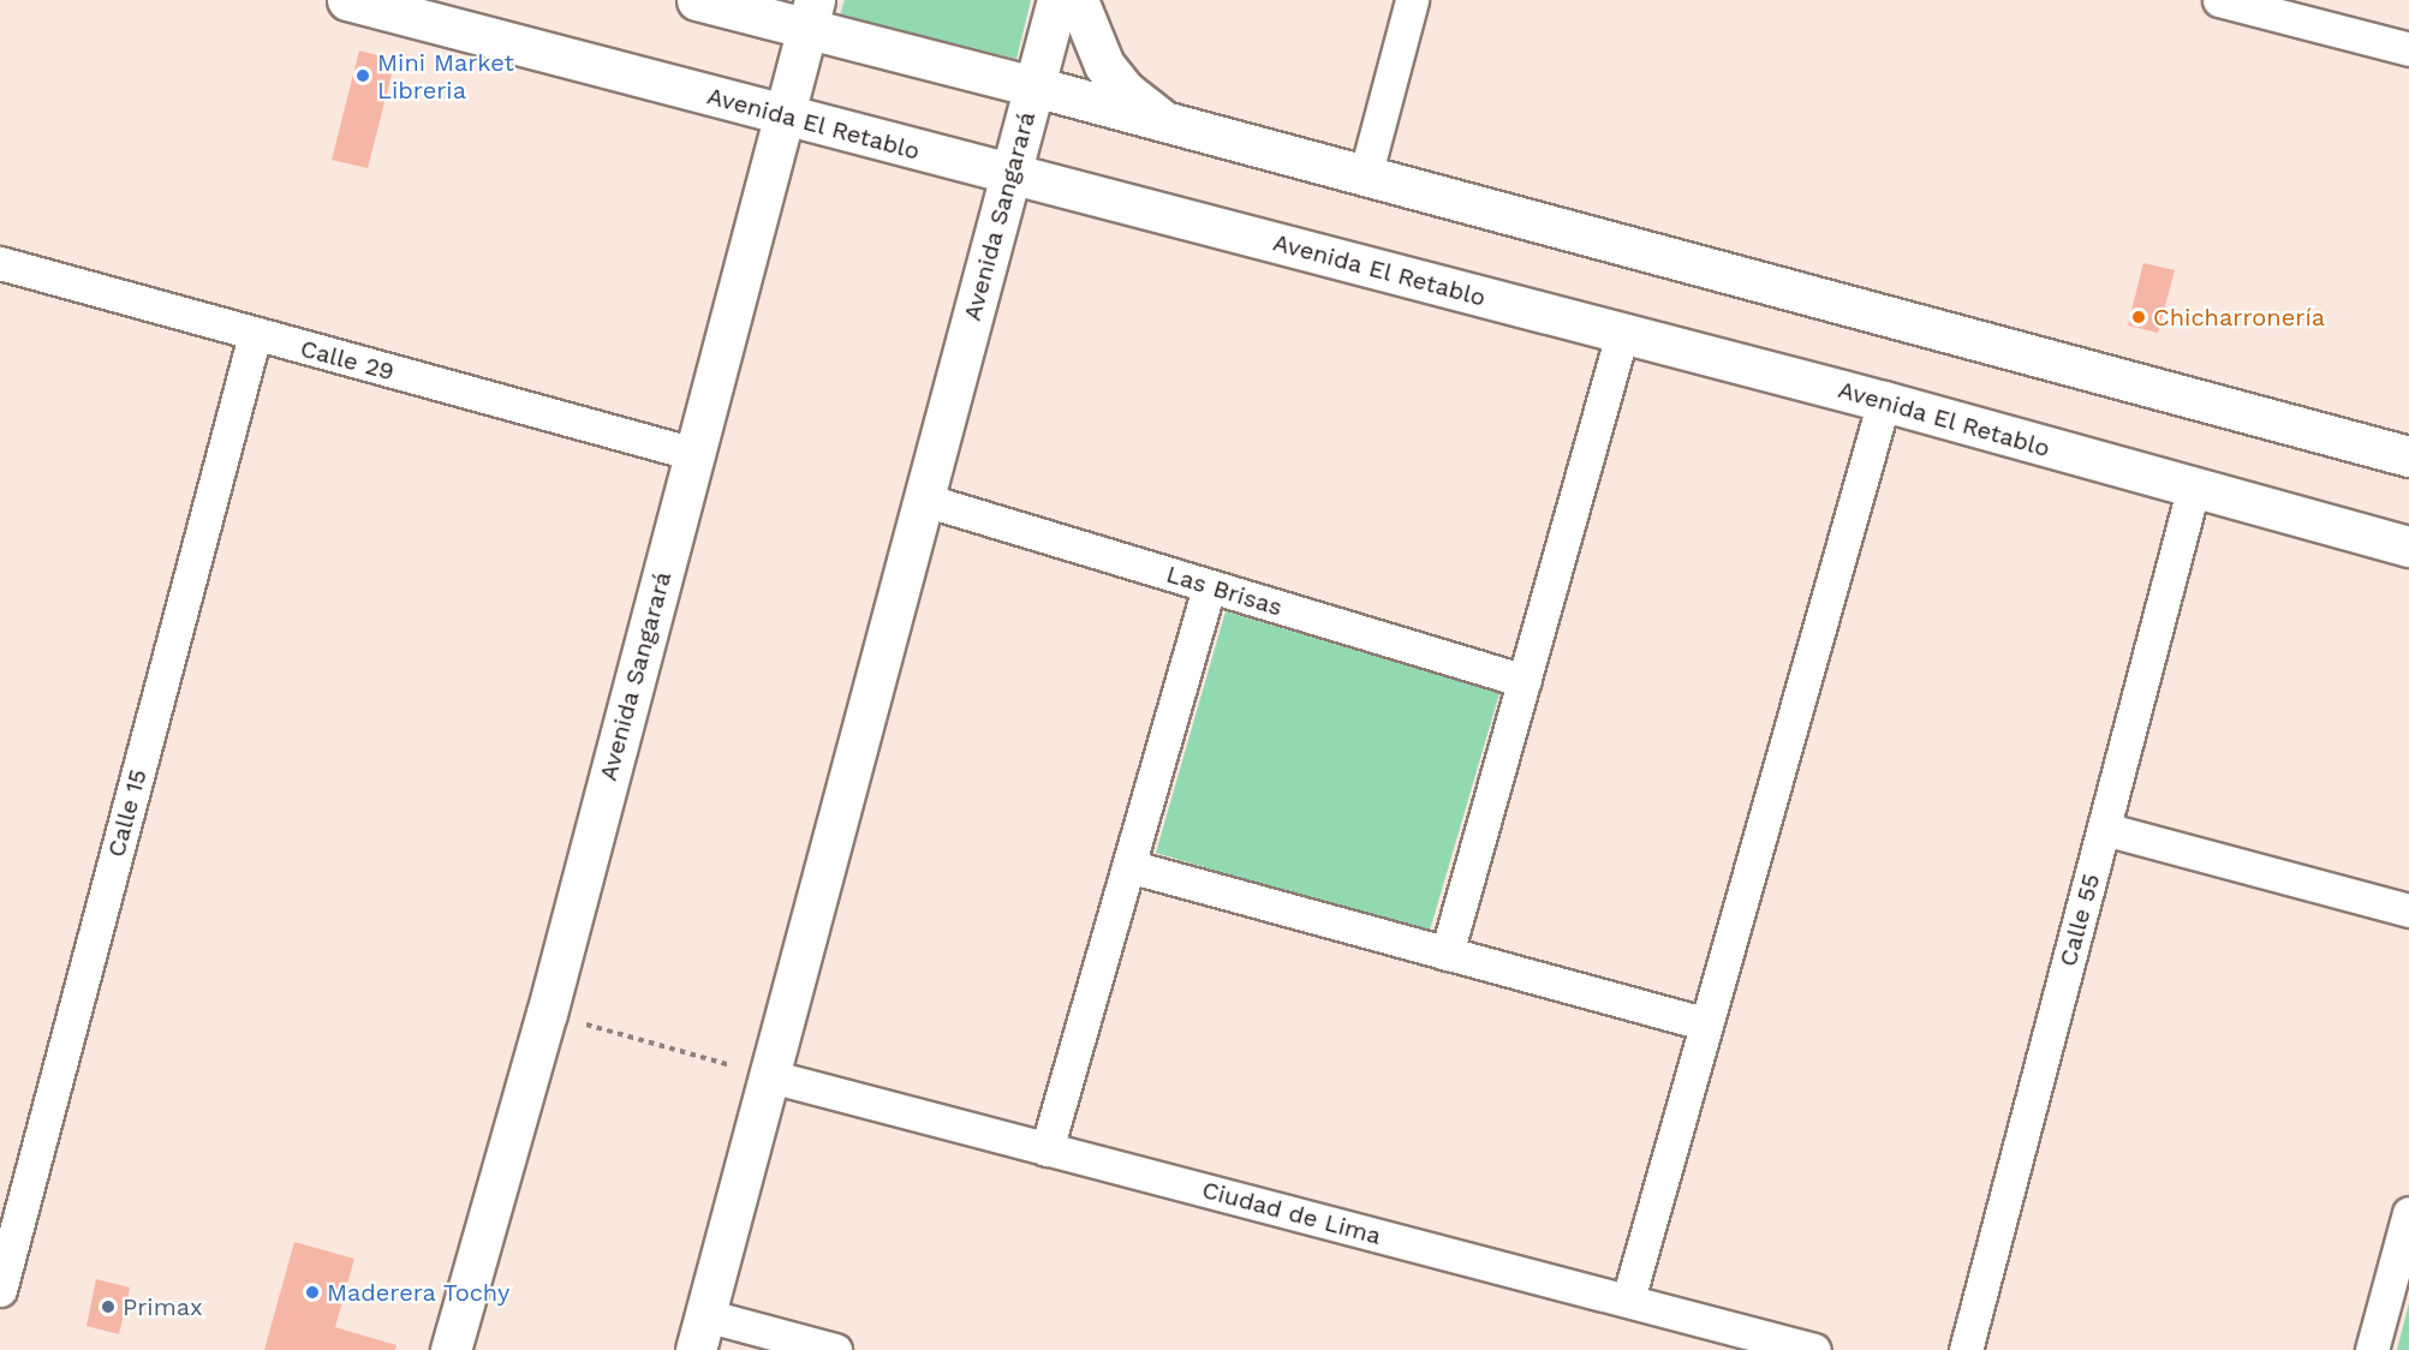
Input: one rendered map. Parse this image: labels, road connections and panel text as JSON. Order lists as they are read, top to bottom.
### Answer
{
  "streets": {
    "main road": ["Avenida El Retablo", "Avenida Sangarará"],
    "street": [
      "Calle 29",
      "Las Brisas",
      "Calle 15",
      "Calle 55",
      "Ciudad de Lima"
    ]
  },
  "crossings": [
    ["Avenida El Retablo", "Avenida Sangarará"],
    ["Avenida El Retablo", "Calle 55"],
    ["Avenida Sangarará", "Calle 29"],
    ["Avenida Sangarará", "Las Brisas"],
    ["Avenida Sangarará", "Ciudad de Lima"],
    ["Calle 29", "Calle 15"]
  ],
  "places": [
    "Mini Market Libreria",
    "Chicharronería",
    "Maderera Tochy",
    "Primax"
  ]
}
